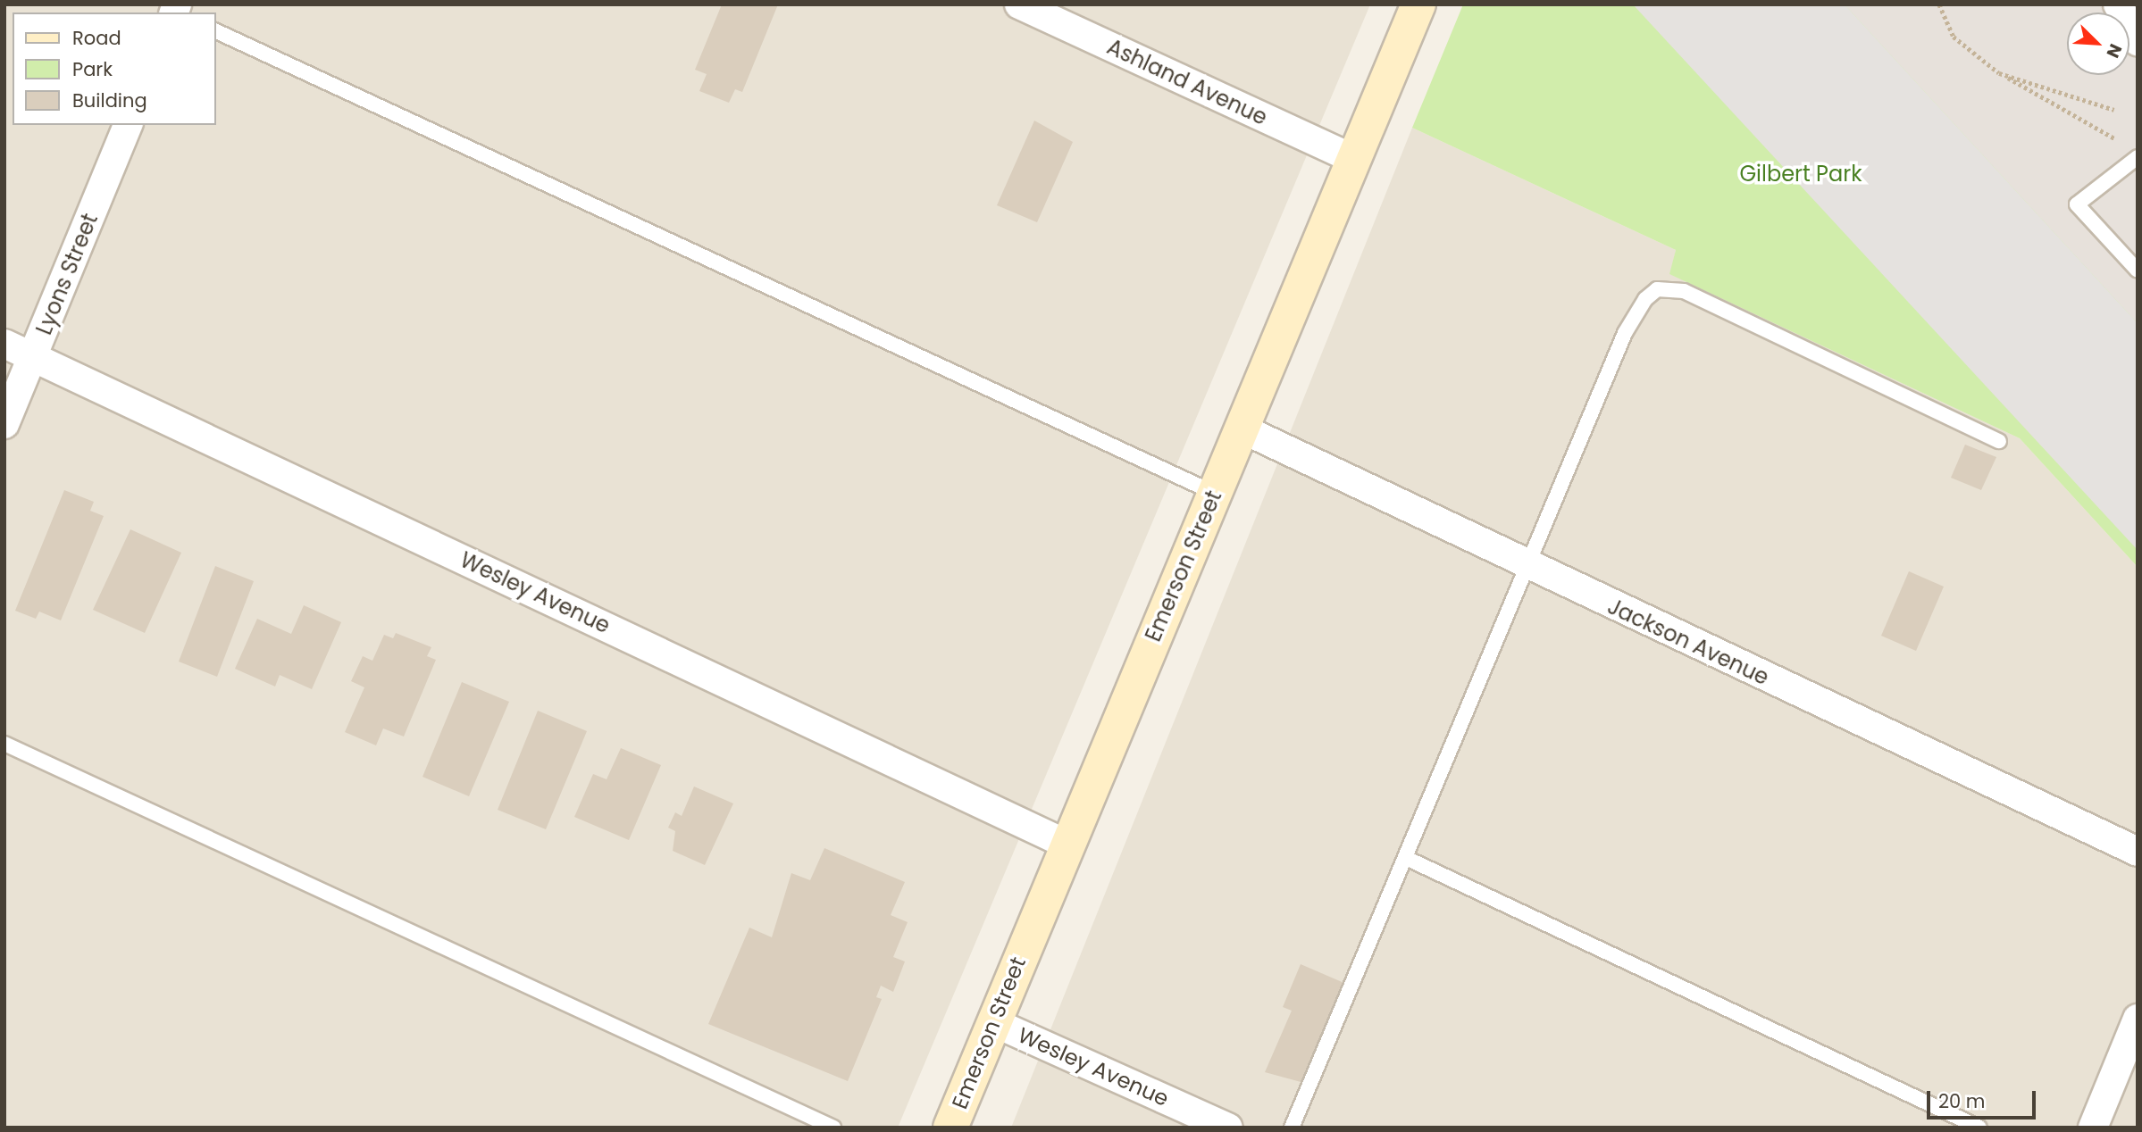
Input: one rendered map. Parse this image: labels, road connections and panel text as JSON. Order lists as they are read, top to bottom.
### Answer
{
  "streets": {
    "main road": ["Emerson Street"],
    "street": [
      "Ashland Avenue",
      "Lyons Street",
      "Wesley Avenue",
      "Jackson Avenue"
    ]
  },
  "crossings": [
    ["Ashland Avenue", "Emerson Street"],
    ["Lyons Street", "Wesley Avenue"],
    ["Emerson Street", "Wesley Avenue"],
    ["Emerson Street", "Jackson Avenue"]
  ],
  "parks": ["Gilbert Park"],
  "legend": ["Road", "Park", "Building"],
  "scale_bar": "20 m",
  "north": "bottom right"
}
